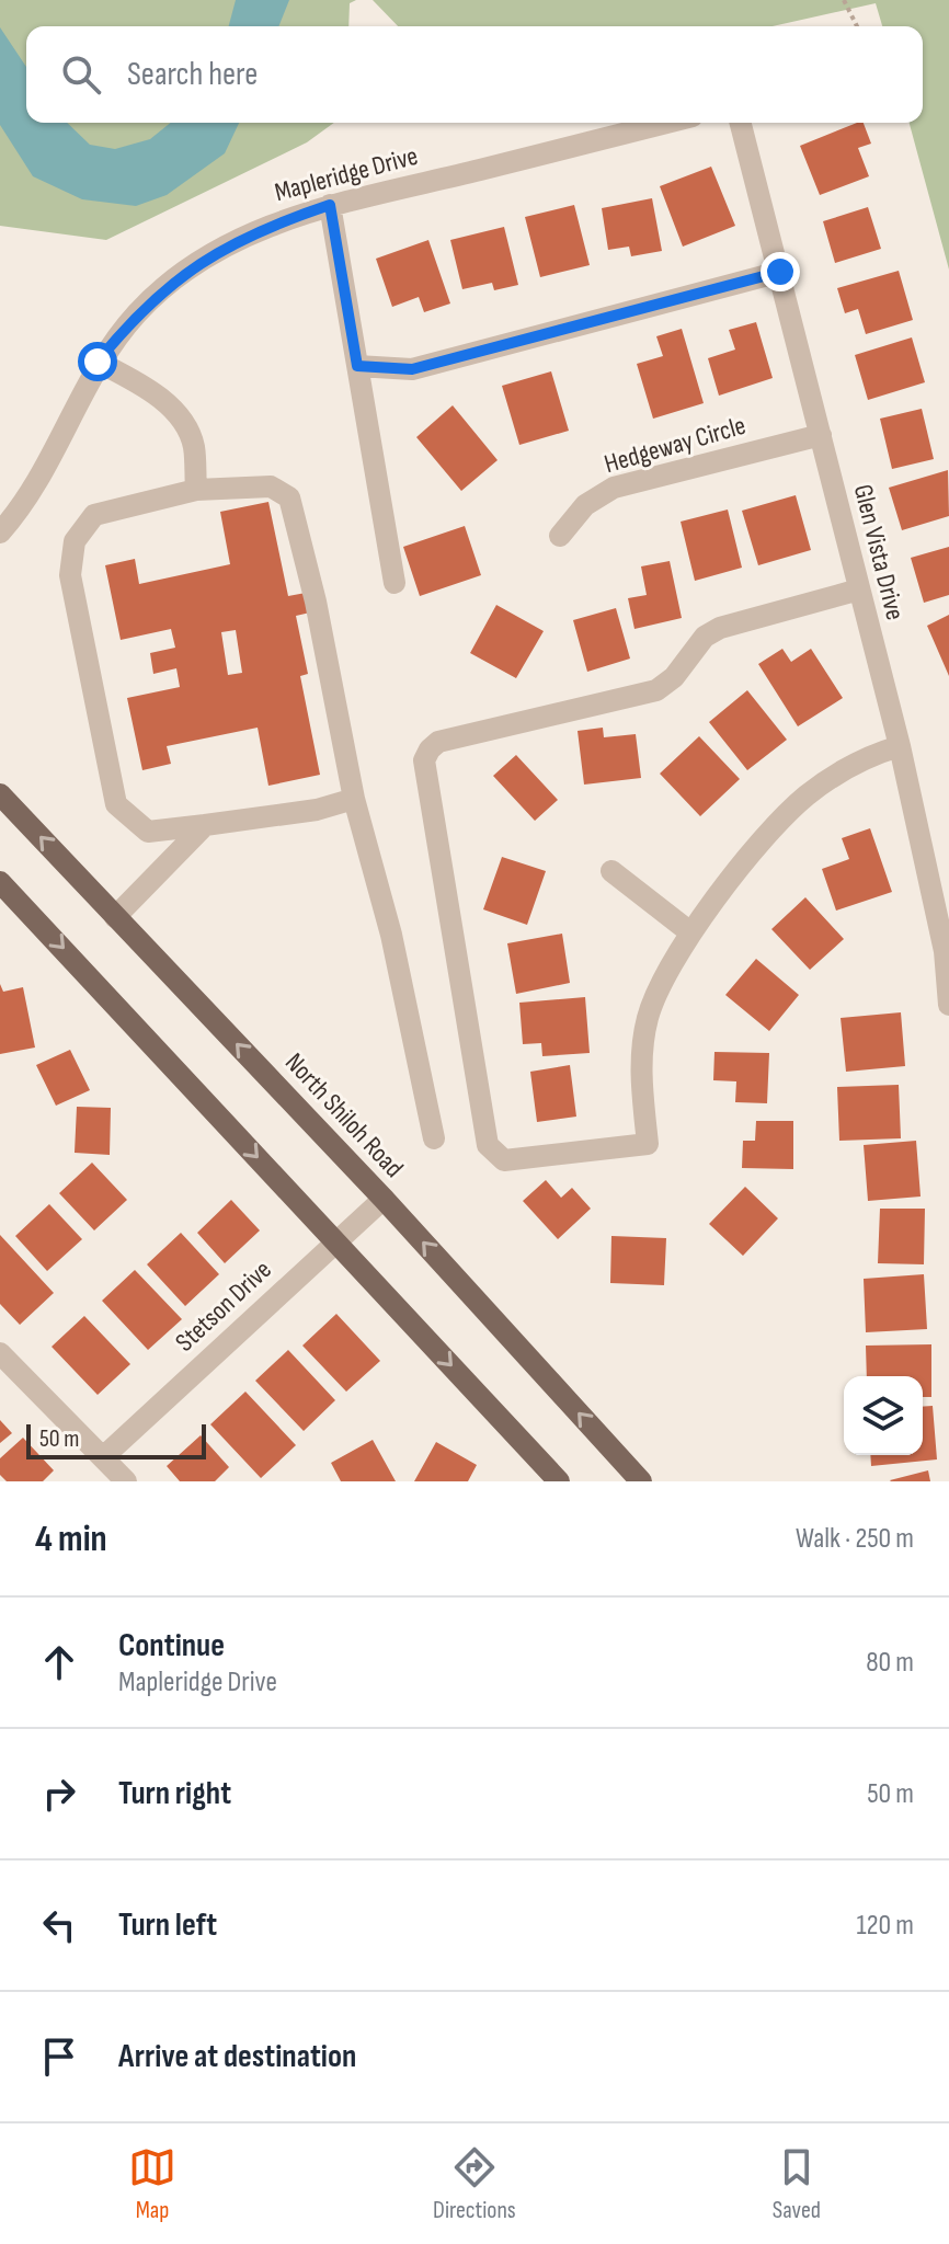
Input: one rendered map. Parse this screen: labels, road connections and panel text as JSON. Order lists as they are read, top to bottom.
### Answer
{
  "streets": {
    "main road": ["North Shiloh Road"],
    "street": [
      "Mapleridge Drive",
      "Hedgeway Circle",
      "Glen Vista Drive",
      "Stetson Drive"
    ]
  },
  "crossings": [
    ["Hedgeway Circle", "Glen Vista Drive"],
    ["North Shiloh Road", "Stetson Drive"]
  ],
  "scale_bar": "50 m",
  "page": {
    "search": "Search here",
    "scale": "50 m",
    "heading": ["4 min", "Walk · 250 m"],
    "list": [
      ["Continue", "Mapleridge Drive", "80 m"],
      ["Turn right", "50 m"],
      ["Turn left", "120 m"],
      "Arrive at destination"
    ],
    "nav": ["Map", "Directions", "Saved"]
  }
}
